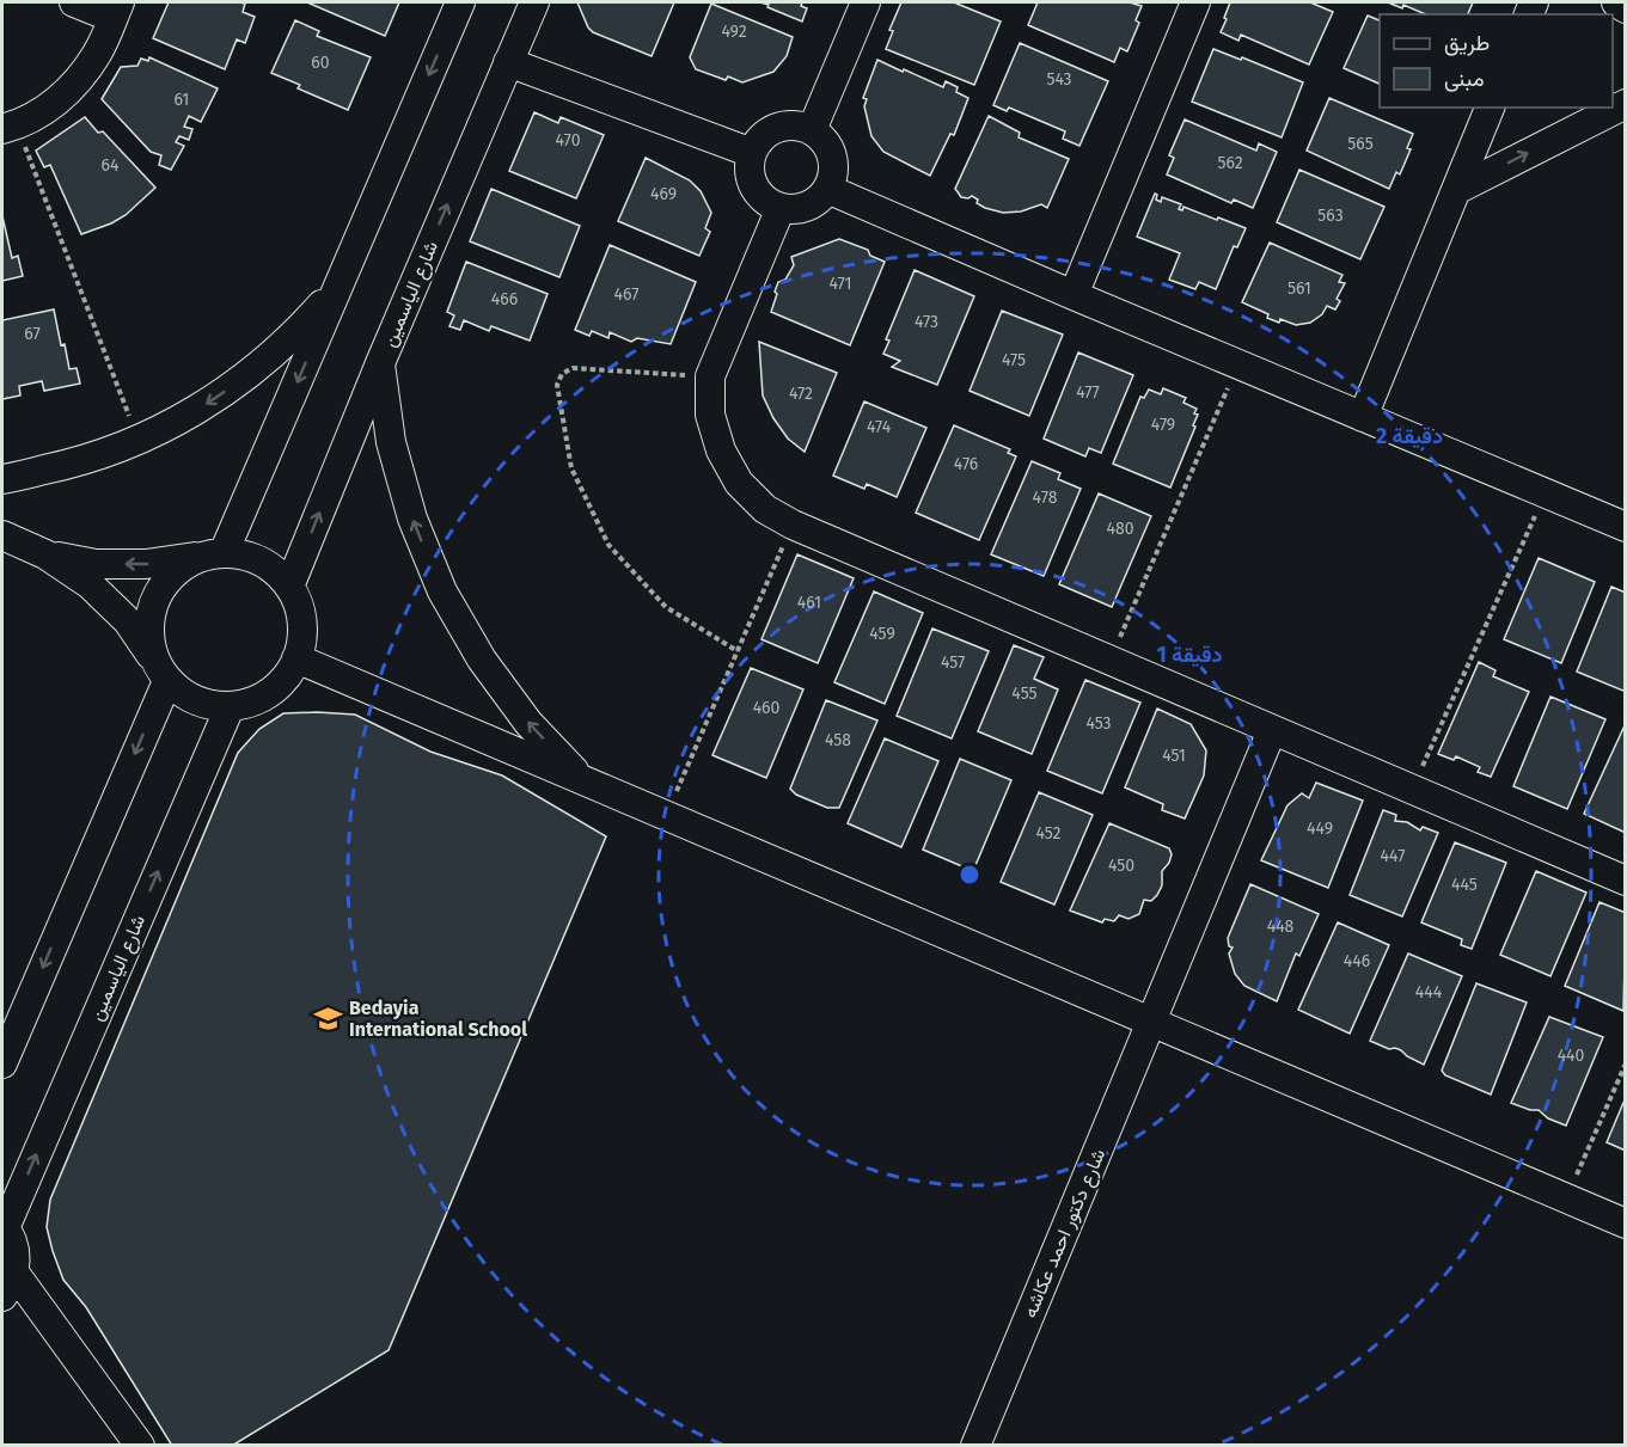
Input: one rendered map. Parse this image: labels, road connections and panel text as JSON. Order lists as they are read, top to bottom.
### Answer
{
  "streets": {
    "street": ["شارع الياسمين", "شارع دكتور احمد عكاشه"]
  },
  "places": {
    "school or university": ["Bedayia International School"]
  },
  "house_numbers": [
    "492",
    "60",
    "543",
    "61",
    "470",
    "565",
    "562",
    "64",
    "469",
    "563",
    "471",
    "561",
    "467",
    "466",
    "473",
    "67",
    "475",
    "477",
    "472",
    "479",
    "474",
    "476",
    "478",
    "480",
    "461",
    "459",
    "457",
    "455",
    "460",
    "453",
    "458",
    "451",
    "449",
    "452",
    "447",
    "450",
    "445",
    "448",
    "446",
    "444",
    "440"
  ],
  "legend": ["طريق", "مبنى"],
  "rings": ["2 دقيقة", "1 دقيقة"]
}
